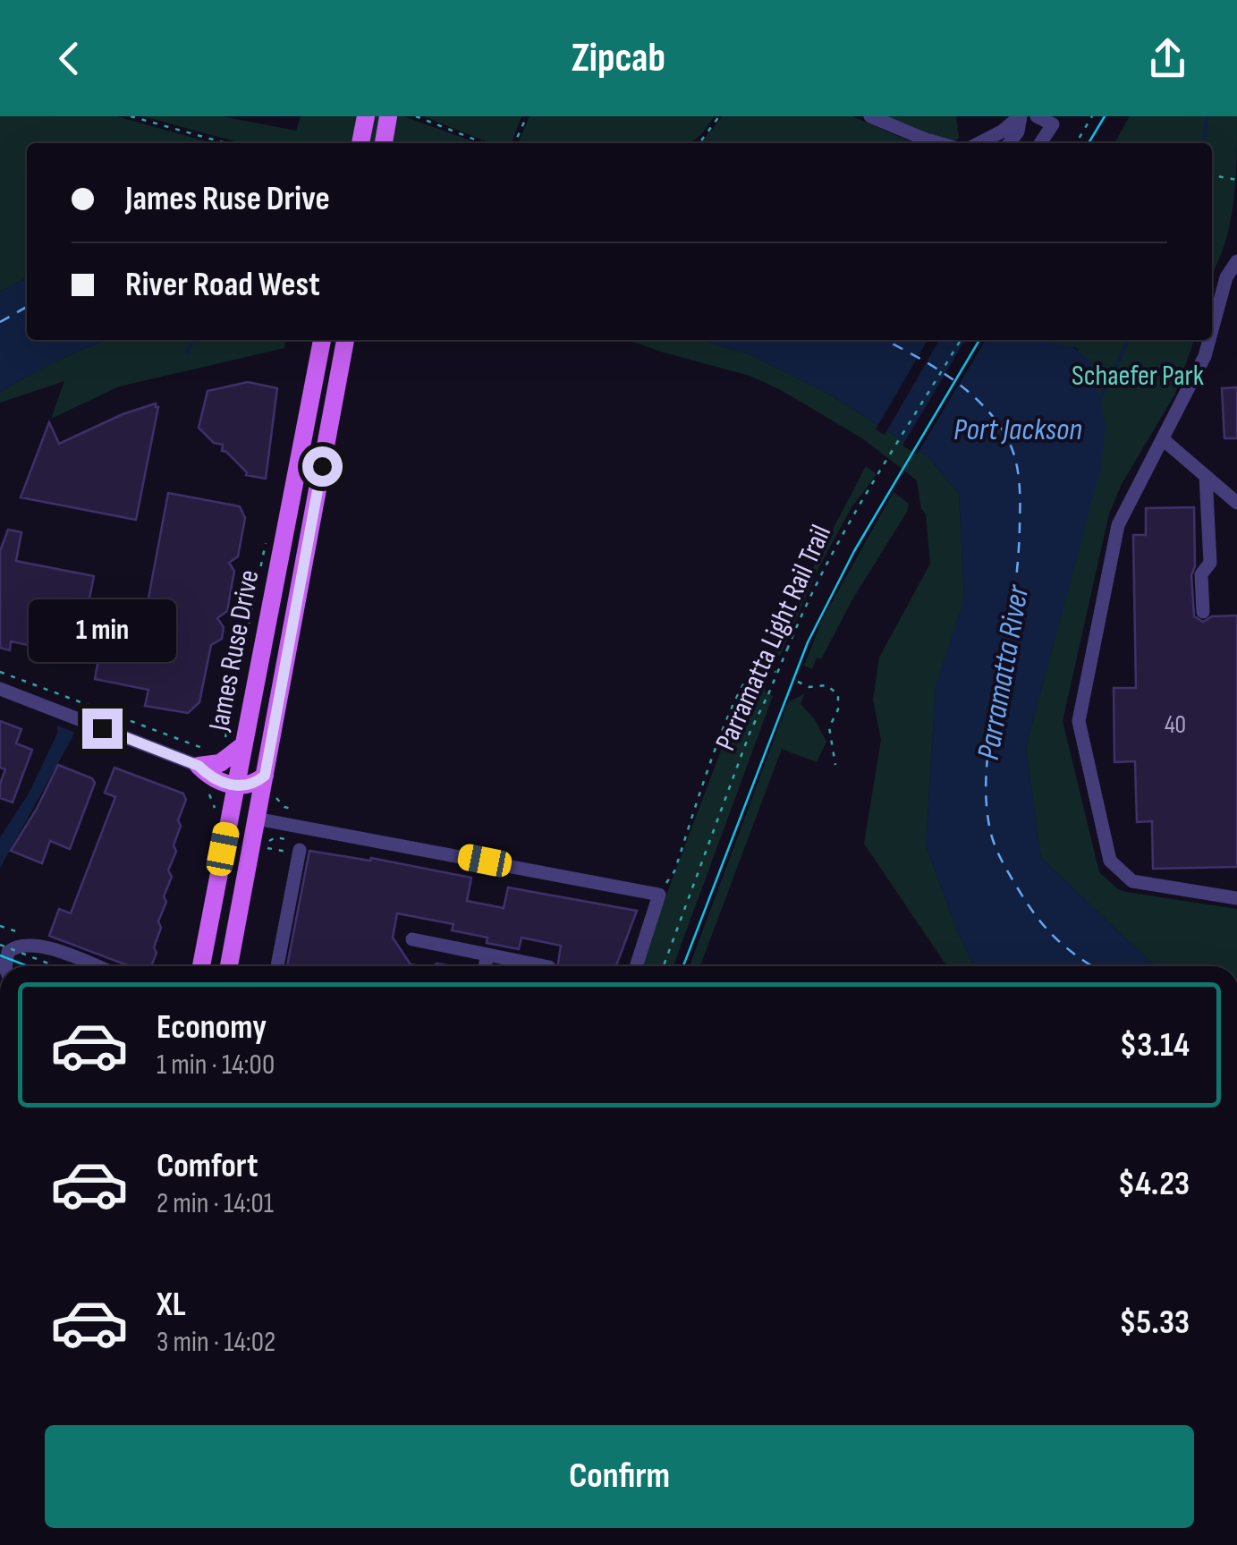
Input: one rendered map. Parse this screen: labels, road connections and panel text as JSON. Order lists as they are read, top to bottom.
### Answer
{
  "streets": {
    "main road": ["James Ruse Drive"],
    "path": ["Parramatta Light Rail Trail"]
  },
  "water": ["Port Jackson", "Parramatta River"],
  "parks": ["Schaefer Park"],
  "house_numbers": ["40"],
  "page": {
    "header": "Zipcab",
    "banner": ["James Ruse Drive", "River Road West"],
    "bubble": "1 min",
    "list": [
      {
        "name": "Economy",
        "note": "1 min · 14:00",
        "value": "$3.14"
      },
      {
        "name": "Comfort",
        "note": "2 min · 14:01",
        "value": "$4.23"
      },
      {
        "name": "XL",
        "note": "3 min · 14:02",
        "value": "$5.33"
      }
    ],
    "buttons": "Confirm"
  }
}
